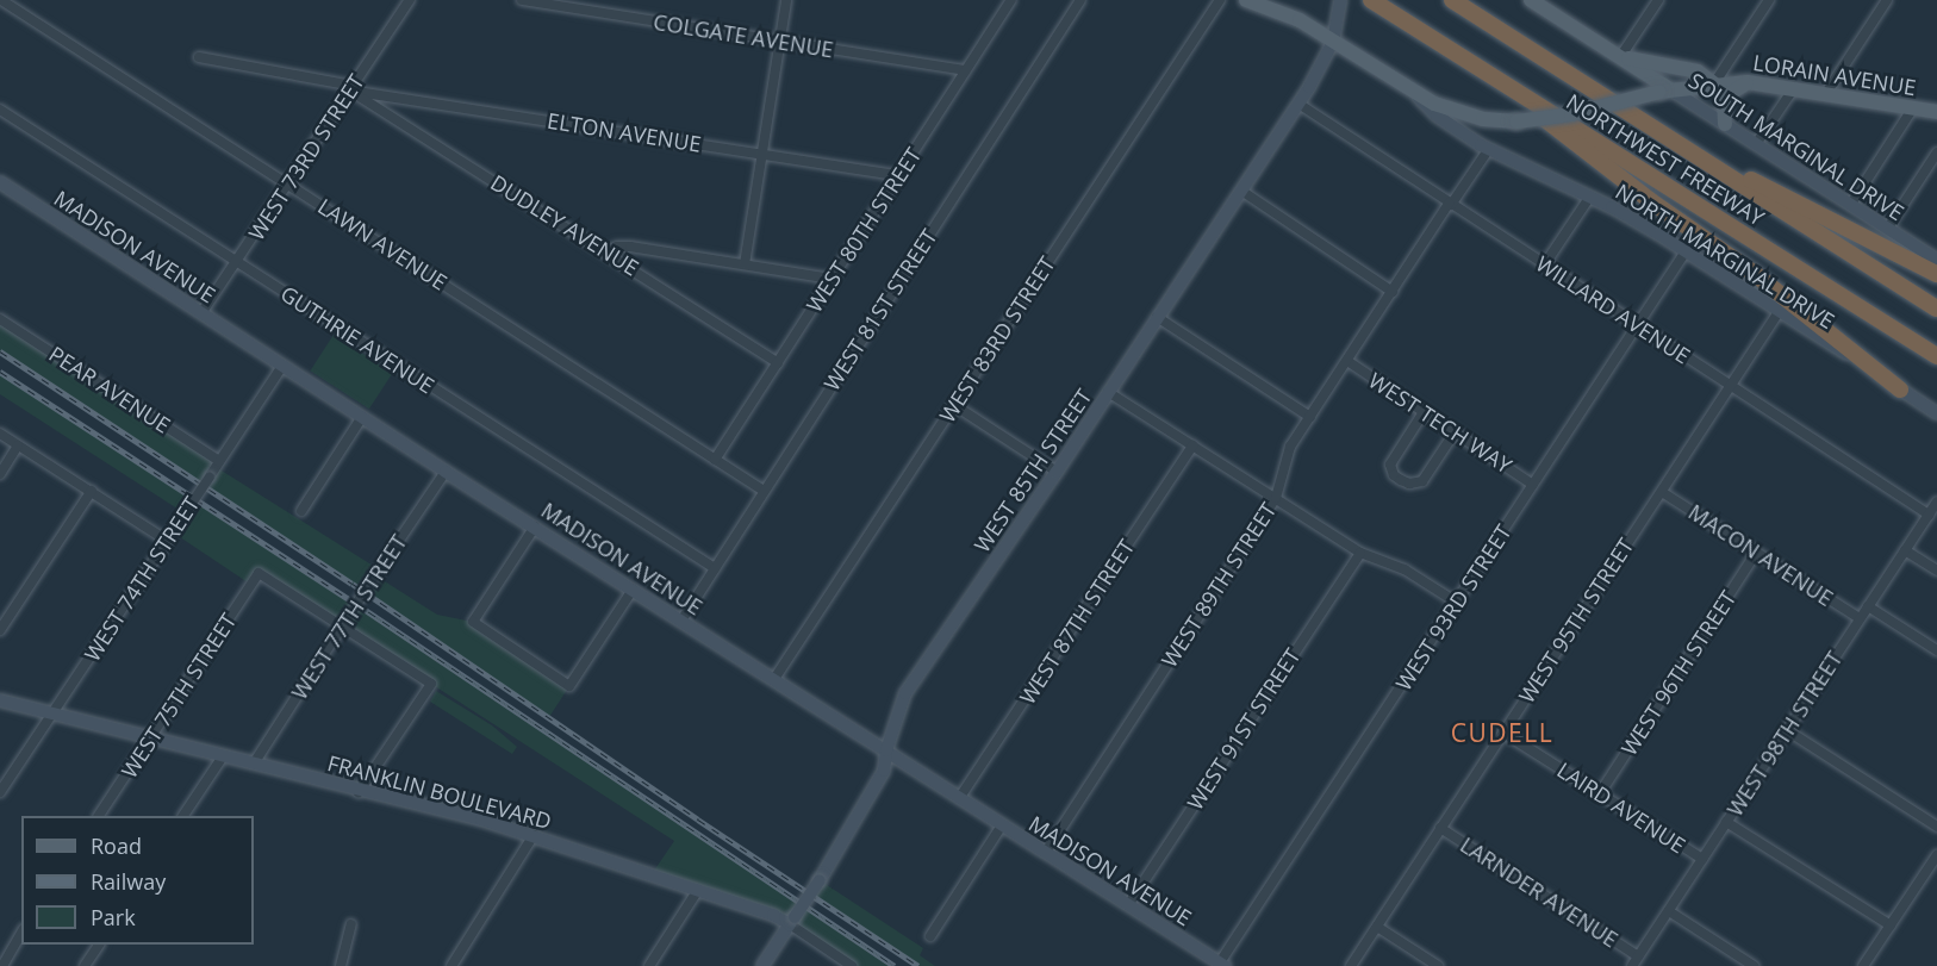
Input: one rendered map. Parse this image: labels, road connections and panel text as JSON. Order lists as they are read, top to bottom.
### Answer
{
  "streets": {
    "highway": ["NORTHWEST FREEWAY"],
    "main road": ["LORAIN AVENUE"],
    "street": [
      "COLGATE AVENUE",
      "ELTON AVENUE",
      "SOUTH MARGINAL DRIVE",
      "WEST 73RD STREET",
      "DUDLEY AVENUE",
      "WEST 80TH STREET",
      "LAWN AVENUE",
      "MADISON AVENUE",
      "NORTH MARGINAL DRIVE",
      "WEST 81ST STREET",
      "WILLARD AVENUE",
      "GUTHRIE AVENUE",
      "WEST 83RD STREET",
      "PEAR AVENUE",
      "WEST TECH WAY",
      "WEST 85TH STREET",
      "MACON AVENUE",
      "WEST 74TH STREET",
      "WEST 89TH STREET",
      "WEST 93RD STREET",
      "WEST 77TH STREET",
      "WEST 95TH STREET",
      "WEST 87TH STREET",
      "WEST 96TH STREET",
      "WEST 75TH STREET",
      "WEST 91ST STREET",
      "WEST 98TH STREET",
      "FRANKLIN BOULEVARD",
      "LAIRD AVENUE",
      "LARNDER AVENUE"
    ]
  },
  "crossings": [
    ["COLGATE AVENUE", "WEST 80TH STREET"],
    ["LORAIN AVENUE", "SOUTH MARGINAL DRIVE"],
    ["LORAIN AVENUE", "NORTH MARGINAL DRIVE"],
    ["LORAIN AVENUE", "WEST 85TH STREET"],
    ["ELTON AVENUE", "WEST 73RD STREET"],
    ["ELTON AVENUE", "DUDLEY AVENUE"],
    ["ELTON AVENUE", "WEST 80TH STREET"],
    ["WEST 73RD STREET", "DUDLEY AVENUE"],
    ["WEST 73RD STREET", "LAWN AVENUE"],
    ["WEST 73RD STREET", "MADISON AVENUE"],
    ["WEST 73RD STREET", "GUTHRIE AVENUE"],
    ["DUDLEY AVENUE", "WEST 80TH STREET"],
    ["WEST 80TH STREET", "LAWN AVENUE"],
    ["LAWN AVENUE", "WEST 81ST STREET"],
    ["MADISON AVENUE", "WEST 81ST STREET"],
    ["MADISON AVENUE", "WEST 83RD STREET"],
    ["MADISON AVENUE", "WEST 85TH STREET"],
    ["MADISON AVENUE", "WEST 74TH STREET"],
    ["MADISON AVENUE", "WEST 89TH STREET"],
    ["MADISON AVENUE", "WEST 93RD STREET"],
    ["MADISON AVENUE", "WEST 77TH STREET"],
    ["MADISON AVENUE", "WEST 87TH STREET"],
    ["MADISON AVENUE", "WEST 91ST STREET"],
    ["NORTH MARGINAL DRIVE", "WEST 89TH STREET"],
    ["NORTH MARGINAL DRIVE", "WEST 93RD STREET"],
    ["NORTH MARGINAL DRIVE", "WEST 95TH STREET"],
    ["WEST 81ST STREET", "GUTHRIE AVENUE"],
    ["WILLARD AVENUE", "WEST 85TH STREET"],
    ["WILLARD AVENUE", "WEST 89TH STREET"],
    ["WILLARD AVENUE", "WEST 93RD STREET"],
    ["WILLARD AVENUE", "WEST 95TH STREET"],
    ["WILLARD AVENUE", "WEST 98TH STREET"],
    ["PEAR AVENUE", "WEST 74TH STREET"],
    ["WEST TECH WAY", "WEST 89TH STREET"],
    ["WEST TECH WAY", "WEST 93RD STREET"],
    ["WEST 85TH STREET", "FRANKLIN BOULEVARD"],
    ["MACON AVENUE", "WEST 95TH STREET"],
    ["MACON AVENUE", "WEST 96TH STREET"],
    ["MACON AVENUE", "WEST 98TH STREET"],
    ["WEST 74TH STREET", "FRANKLIN BOULEVARD"],
    ["WEST 77TH STREET", "WEST 75TH STREET"],
    ["WEST 77TH STREET", "FRANKLIN BOULEVARD"],
    ["WEST 95TH STREET", "LAIRD AVENUE"],
    ["WEST 95TH STREET", "LARNDER AVENUE"],
    ["WEST 96TH STREET", "LAIRD AVENUE"],
    ["WEST 75TH STREET", "FRANKLIN BOULEVARD"],
    ["WEST 98TH STREET", "LAIRD AVENUE"],
    ["WEST 98TH STREET", "LARNDER AVENUE"]
  ],
  "districts": ["CUDELL"],
  "legend": ["Road", "Railway", "Park"]
}
